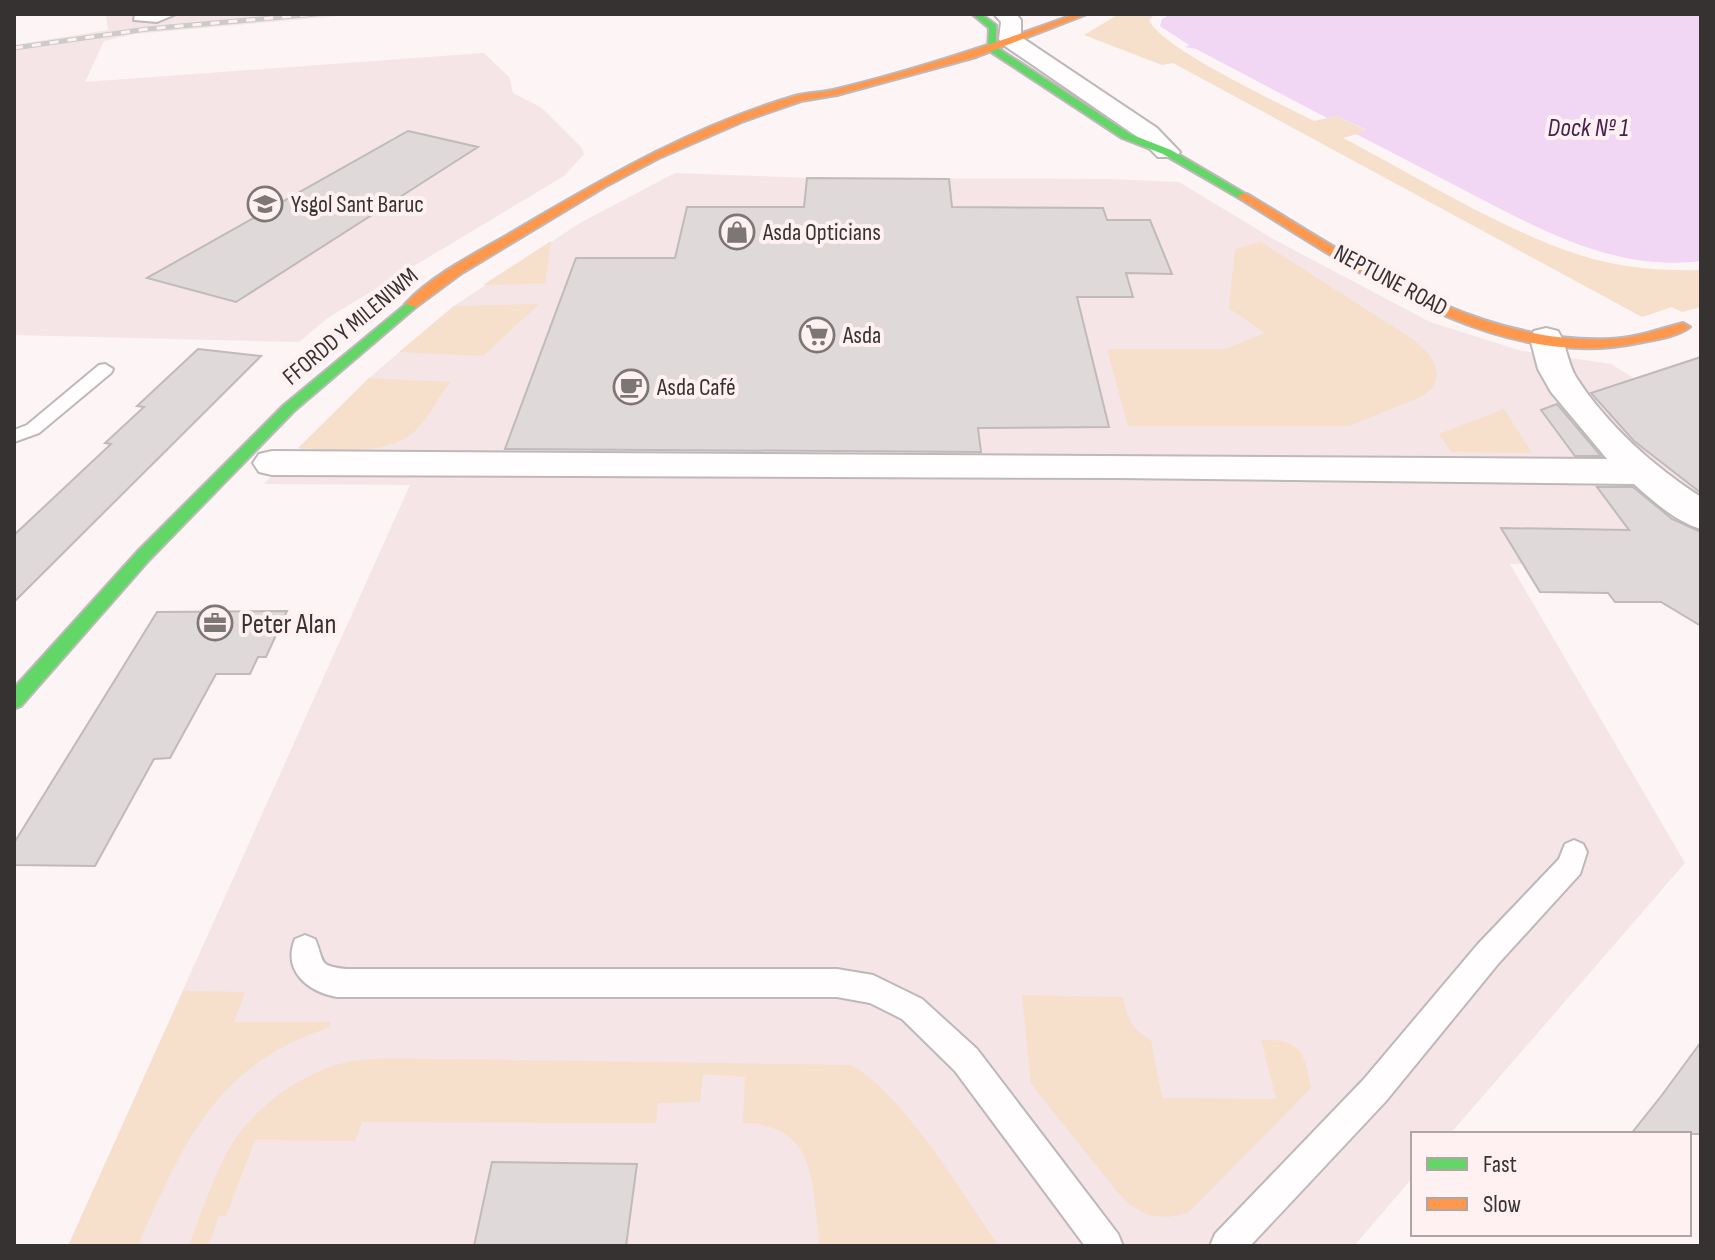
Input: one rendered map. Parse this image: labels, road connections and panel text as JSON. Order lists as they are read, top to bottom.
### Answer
{
  "streets": {
    "street": ["NEPTUNE ROAD", "FFORDD Y MILENIWM"]
  },
  "crossings": [
    ["NEPTUNE ROAD", "FFORDD Y MILENIWM"]
  ],
  "water": ["Dock Nº 1"],
  "places": {
    "school or university": ["Ysgol Sant Baruc"],
    "shop": ["Asda Opticians"],
    "supermarket": ["Asda"],
    "cafe": ["Asda Café"],
    "office": ["Peter Alan"]
  },
  "legend": ["Fast", "Slow"]
}
